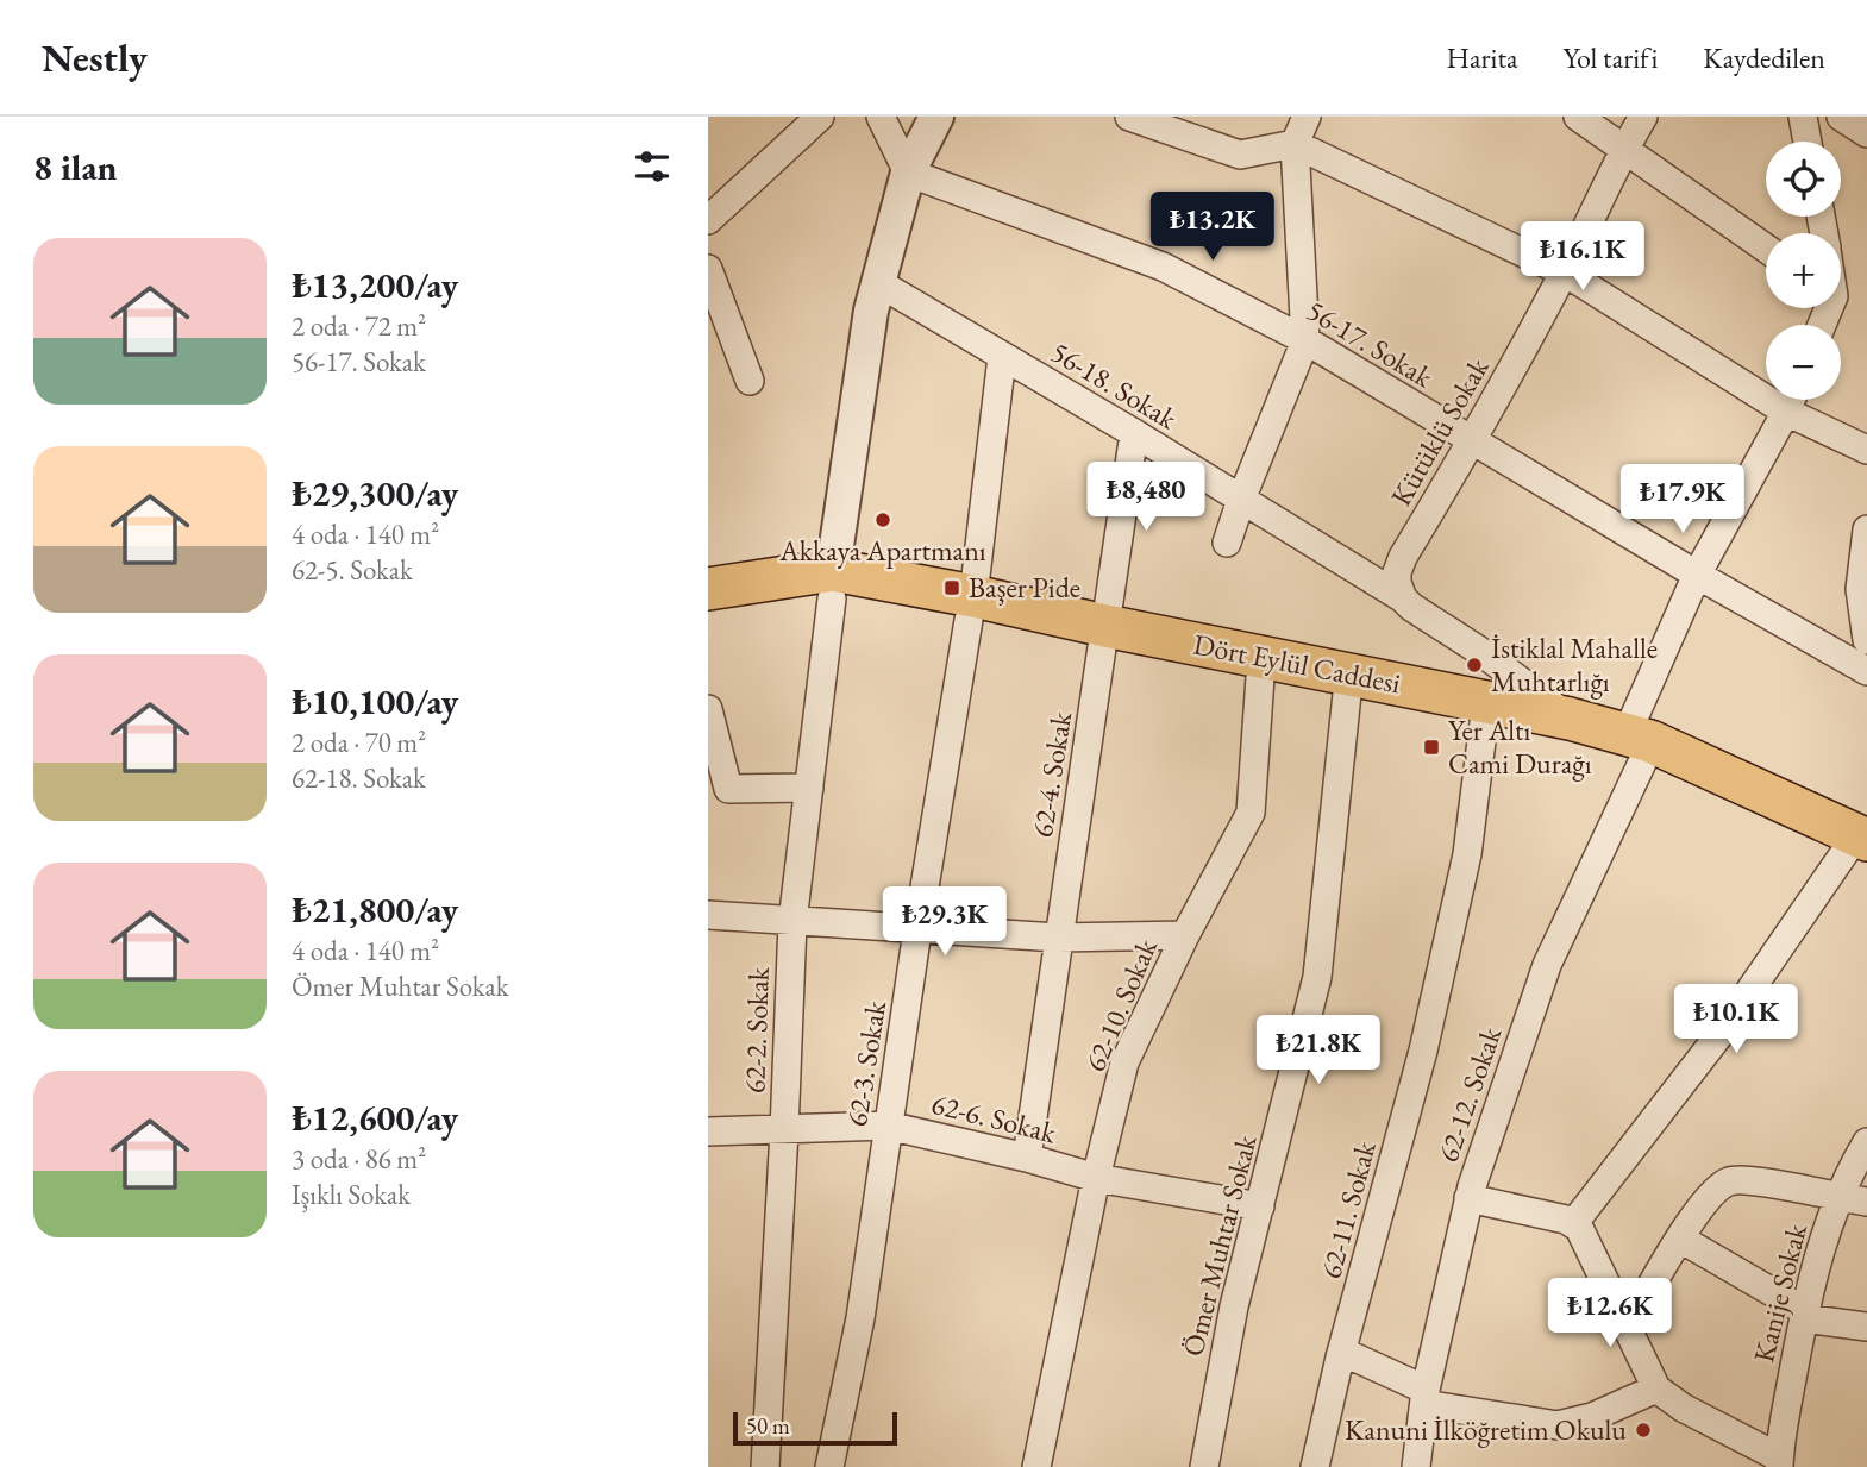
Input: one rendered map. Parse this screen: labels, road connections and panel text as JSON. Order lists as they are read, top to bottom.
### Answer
{
  "streets": {
    "main road": ["Dört Eylül Caddesi"],
    "street": [
      "56-17. Sokak",
      "56-18. Sokak",
      "Kütüklü Sokak",
      "62-4. Sokak",
      "62-10. Sokak",
      "62-2. Sokak",
      "62-3. Sokak",
      "62-12. Sokak",
      "62-6. Sokak",
      "62-11. Sokak",
      "Ömer Muhtar Sokak",
      "Kanije Sokak"
    ]
  },
  "crossings": [
    ["56-17. Sokak", "Kütüklü Sokak"],
    ["56-17. Sokak", "62-12. Sokak"],
    ["56-18. Sokak", "Kütüklü Sokak"],
    ["56-18. Sokak", "62-4. Sokak"],
    ["56-18. Sokak", "62-3. Sokak"],
    ["Dört Eylül Caddesi", "62-4. Sokak"],
    ["Dört Eylül Caddesi", "62-10. Sokak"],
    ["Dört Eylül Caddesi", "62-2. Sokak"],
    ["Dört Eylül Caddesi", "62-3. Sokak"],
    ["Dört Eylül Caddesi", "62-12. Sokak"],
    ["Dört Eylül Caddesi", "62-11. Sokak"],
    ["Dört Eylül Caddesi", "Ömer Muhtar Sokak"],
    ["62-4. Sokak", "62-6. Sokak"],
    ["62-10. Sokak", "62-6. Sokak"],
    ["62-2. Sokak", "62-6. Sokak"],
    ["62-3. Sokak", "62-6. Sokak"],
    ["62-6. Sokak", "Ömer Muhtar Sokak"]
  ],
  "places": {
    "other": ["Akkaya Apartmanı", "İstiklal Mahalle Muhtarlığı", "Kanuni İlköğretim Okulu"],
    "transit": ["Başer Pide", "Yer Altı Cami Durağı"]
  },
  "scale_bar": "50 m",
  "page": {
    "header": "Nestly",
    "nav": ["Harita", "Yol tarifi", "Kaydedilen"],
    "heading": "8 ilan",
    "map_buttons": ["+", "−"],
    "price": [
      "₺13.2K",
      "₺16.1K",
      "₺8,480",
      "₺17.9K",
      "₺29.3K",
      "₺10.1K",
      "₺21.8K",
      "₺12.6K"
    ],
    "list": [
      {
        "name": "₺13,200/ay",
        "note": "2 oda · 72 m² · 56-17. Sokak"
      },
      {
        "name": "₺29,300/ay",
        "note": "4 oda · 140 m² · 62-5. Sokak"
      },
      {
        "name": "₺10,100/ay",
        "note": "2 oda · 70 m² · 62-18. Sokak"
      },
      {
        "name": "₺21,800/ay",
        "note": "4 oda · 140 m² · Ömer Muhtar Sokak"
      },
      {
        "name": "₺12,600/ay",
        "note": "3 oda · 86 m² · Işıklı Sokak"
      }
    ],
    "scale": "50 m"
  }
}
